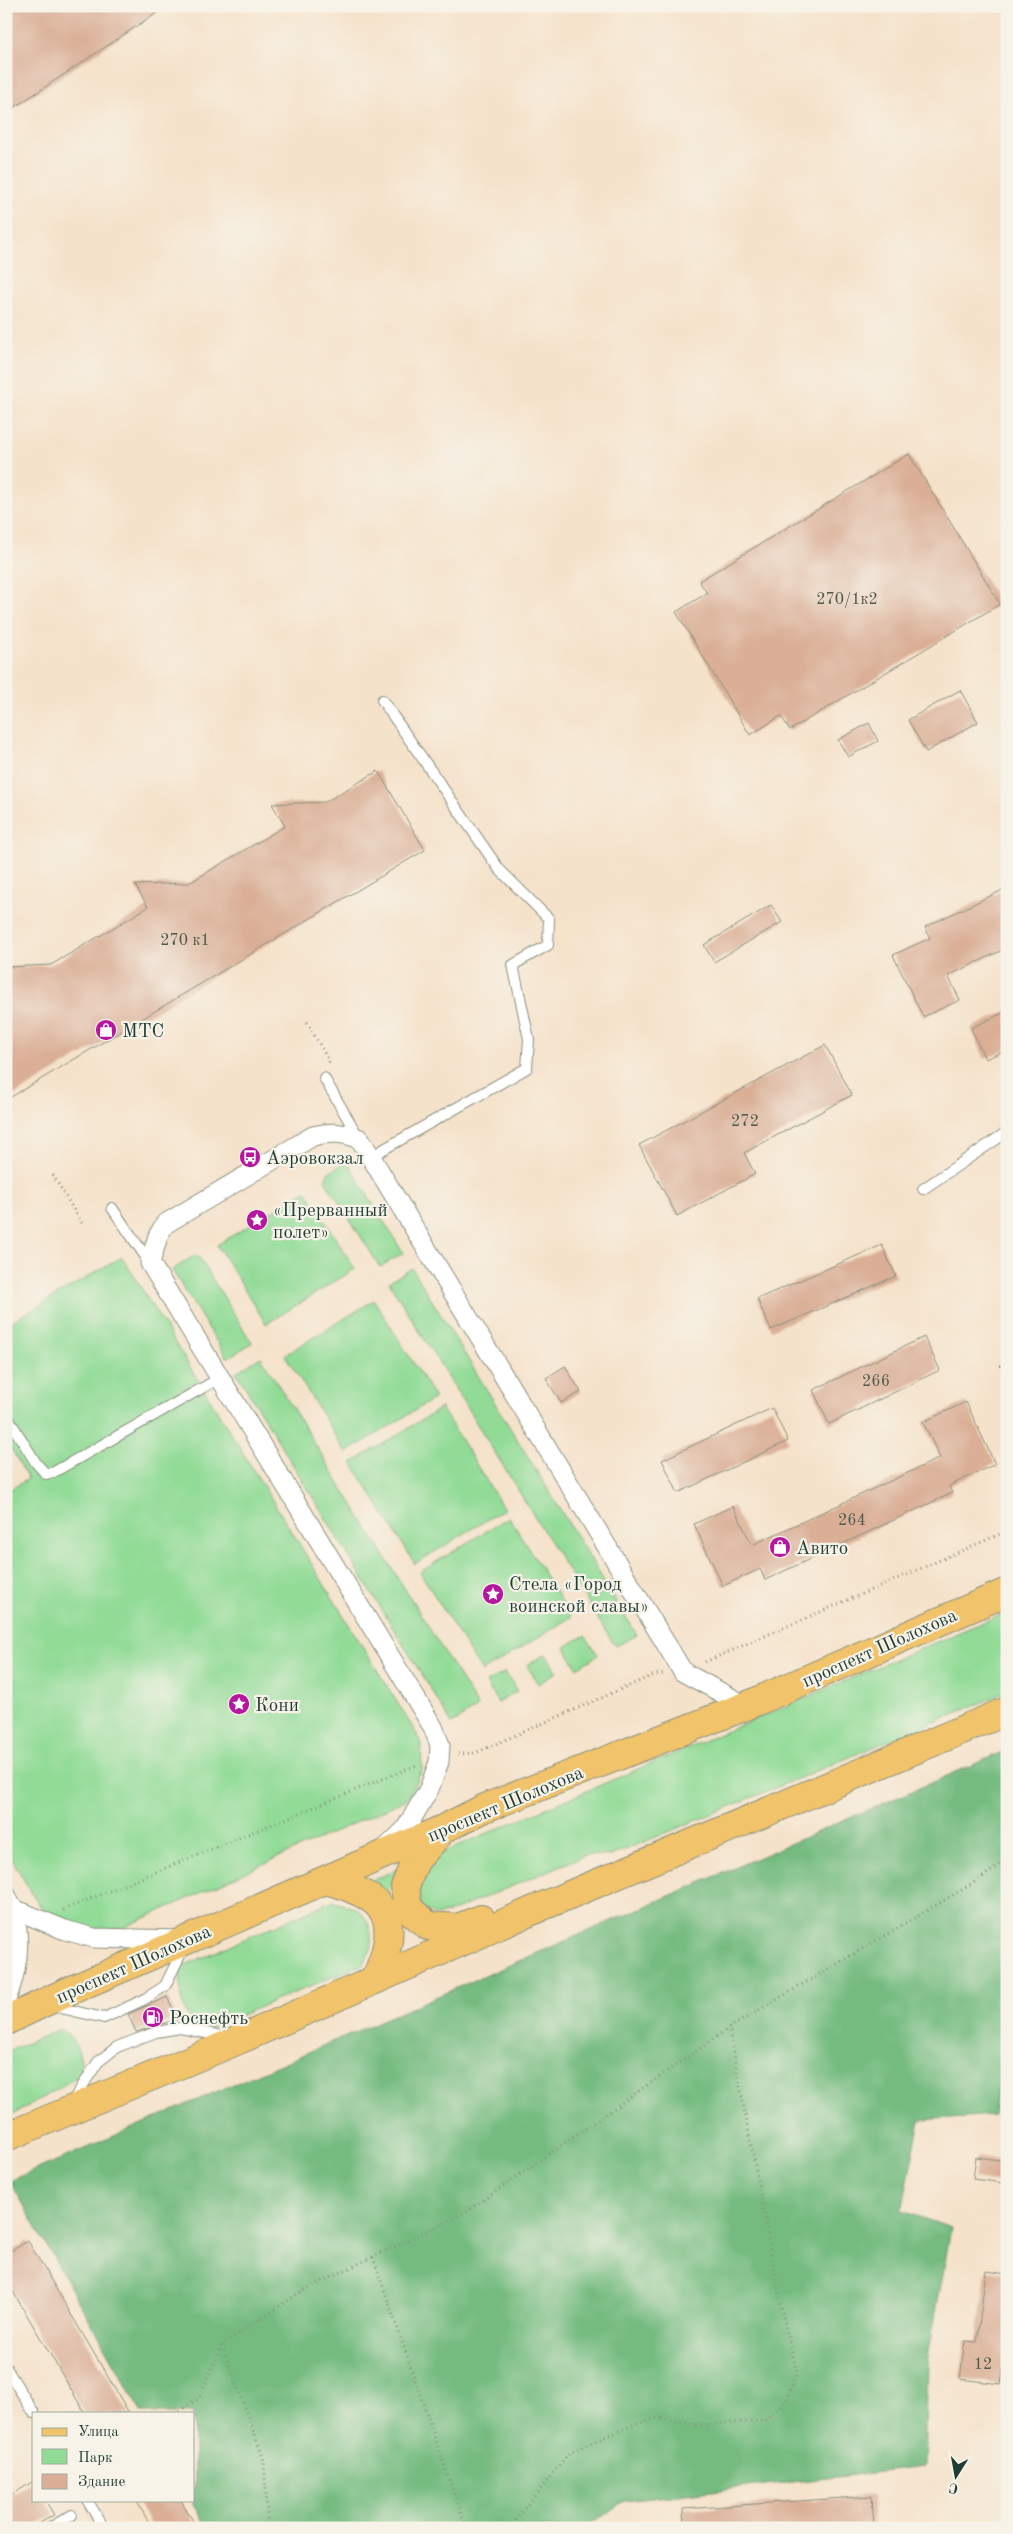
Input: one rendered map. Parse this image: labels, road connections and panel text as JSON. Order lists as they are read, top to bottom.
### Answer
{
  "streets": {
    "main road": ["проспект Шолохова"]
  },
  "places": {
    "shop": ["МТС", "Авито"],
    "bus stop": ["Аэровокзал"],
    "place": ["«Пpepвaнный пoлeт»", "Стела «Город воинской славы»", "Кони"],
    "fuel station": ["Роснефть"]
  },
  "house_numbers": [
    "270/1к2",
    "270 к1",
    "272",
    "266",
    "264",
    "12"
  ],
  "legend": ["Улица", "Парк", "Здание"],
  "north": "bottom"
}
